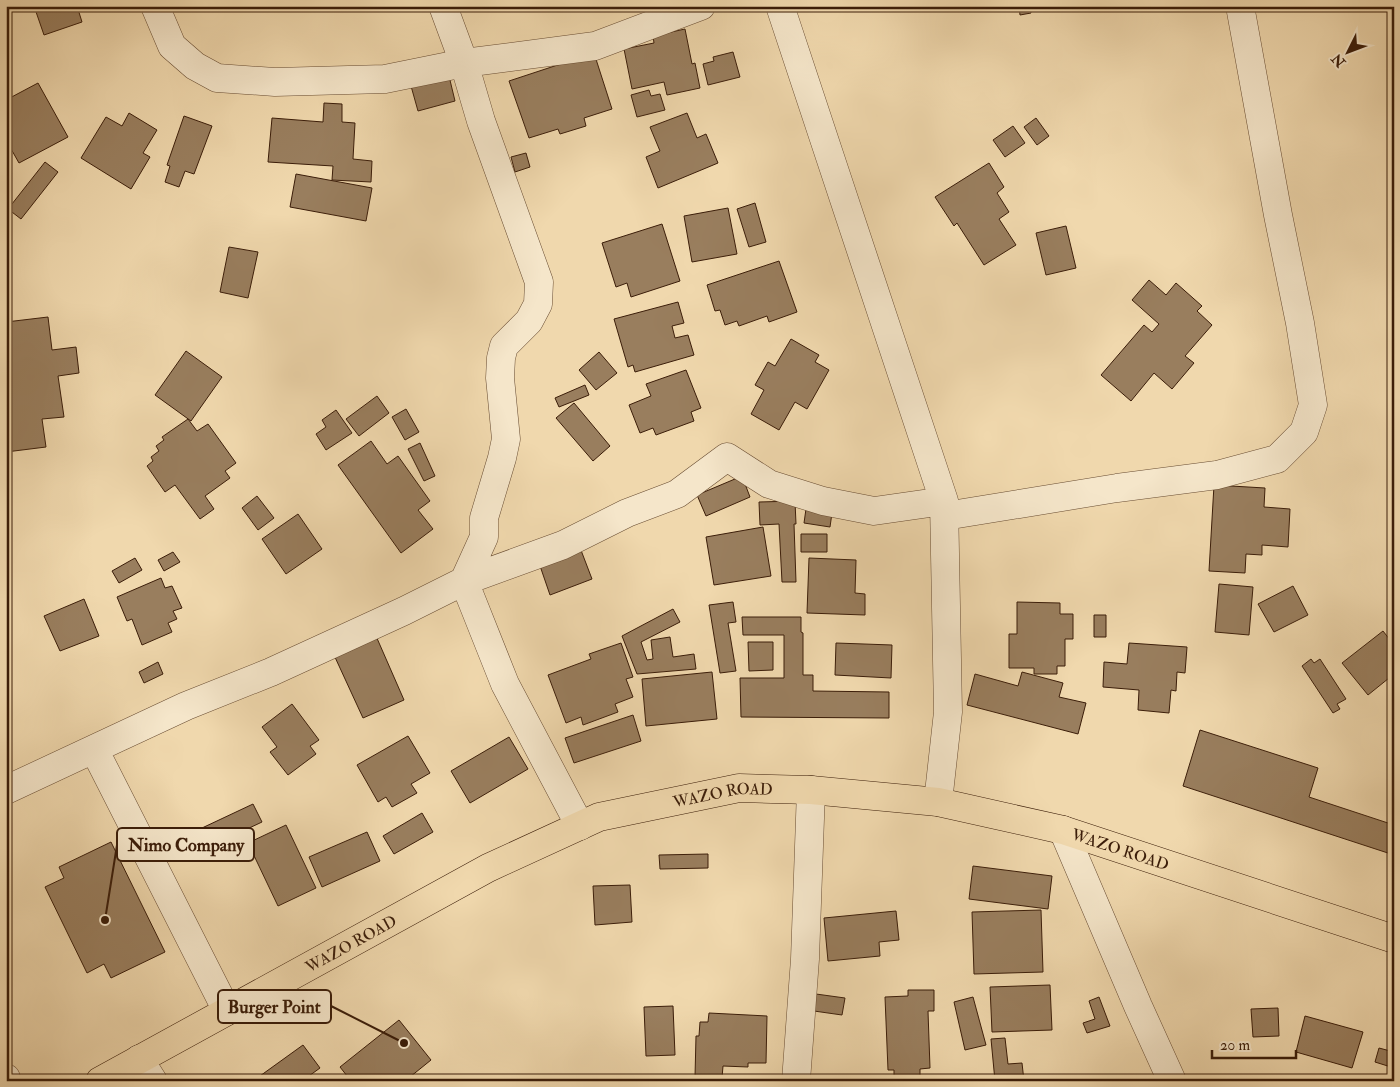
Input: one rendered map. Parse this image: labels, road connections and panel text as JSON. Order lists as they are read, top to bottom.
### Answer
{
  "streets": {
    "main road": ["WAZO ROAD"]
  },
  "places": ["Nimo Company", "Burger Point"],
  "scale_bar": "20 m",
  "north": "bottom left"
}
